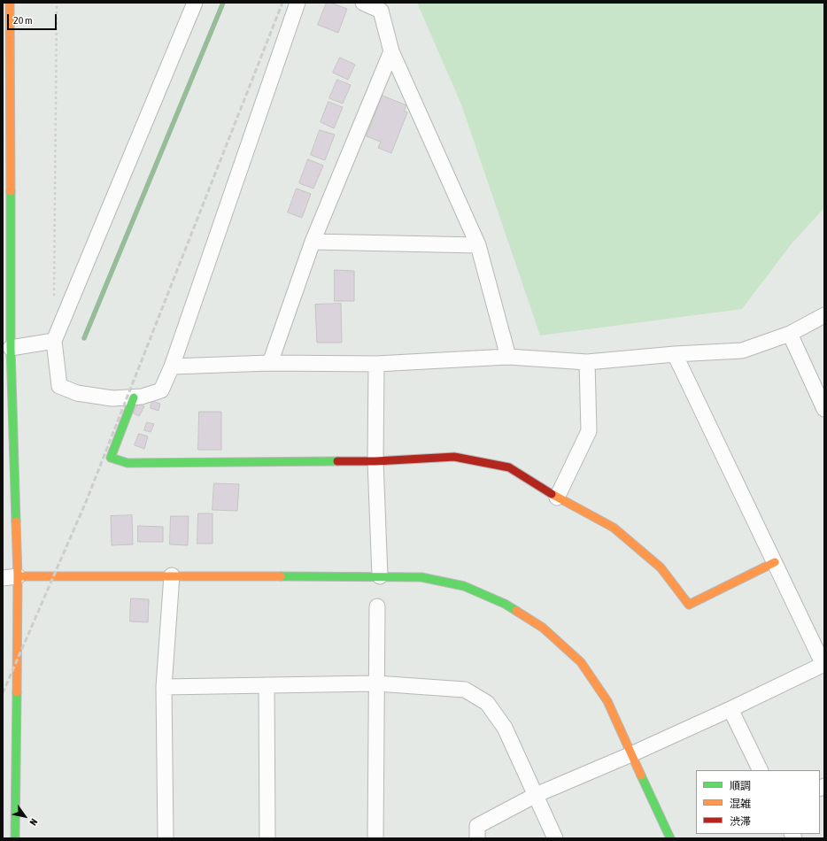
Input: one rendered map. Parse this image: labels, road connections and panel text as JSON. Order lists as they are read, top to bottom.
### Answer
{
  "legend": ["順調", "混雑", "渋滞"],
  "scale_bar": "20 m",
  "north": "bottom right"
}
